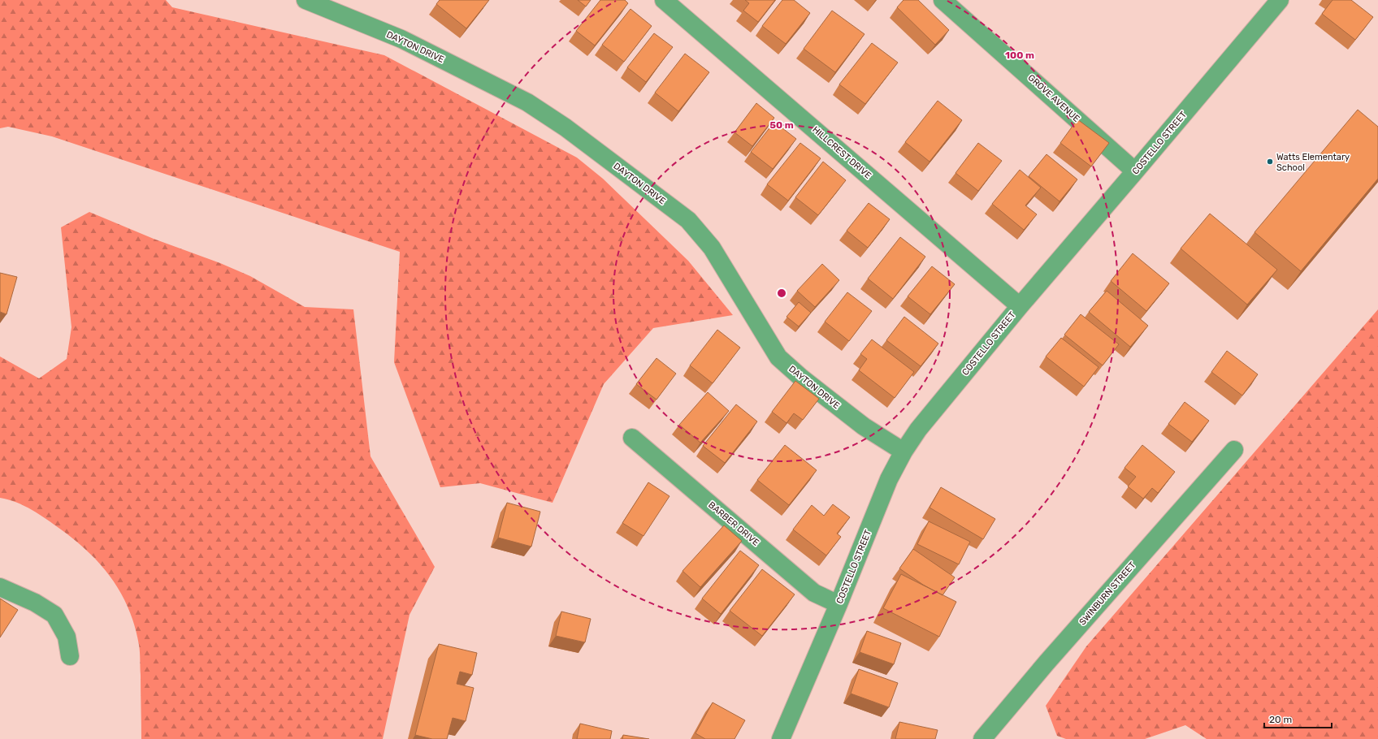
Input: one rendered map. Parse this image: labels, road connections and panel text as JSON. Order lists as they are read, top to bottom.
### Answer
{
  "streets": {
    "street": [
      "DAYTON DRIVE",
      "GROVE AVENUE",
      "COSTELLO STREET",
      "HILLCREST DRIVE",
      "BARBER DRIVE",
      "SWINBURN STREET"
    ]
  },
  "crossings": [
    ["DAYTON DRIVE", "COSTELLO STREET"],
    ["GROVE AVENUE", "COSTELLO STREET"],
    ["COSTELLO STREET", "HILLCREST DRIVE"],
    ["COSTELLO STREET", "BARBER DRIVE"]
  ],
  "places": ["Watts Elementary School"],
  "scale_bar": "20 m",
  "rings": ["100 m", "50 m"]
}
